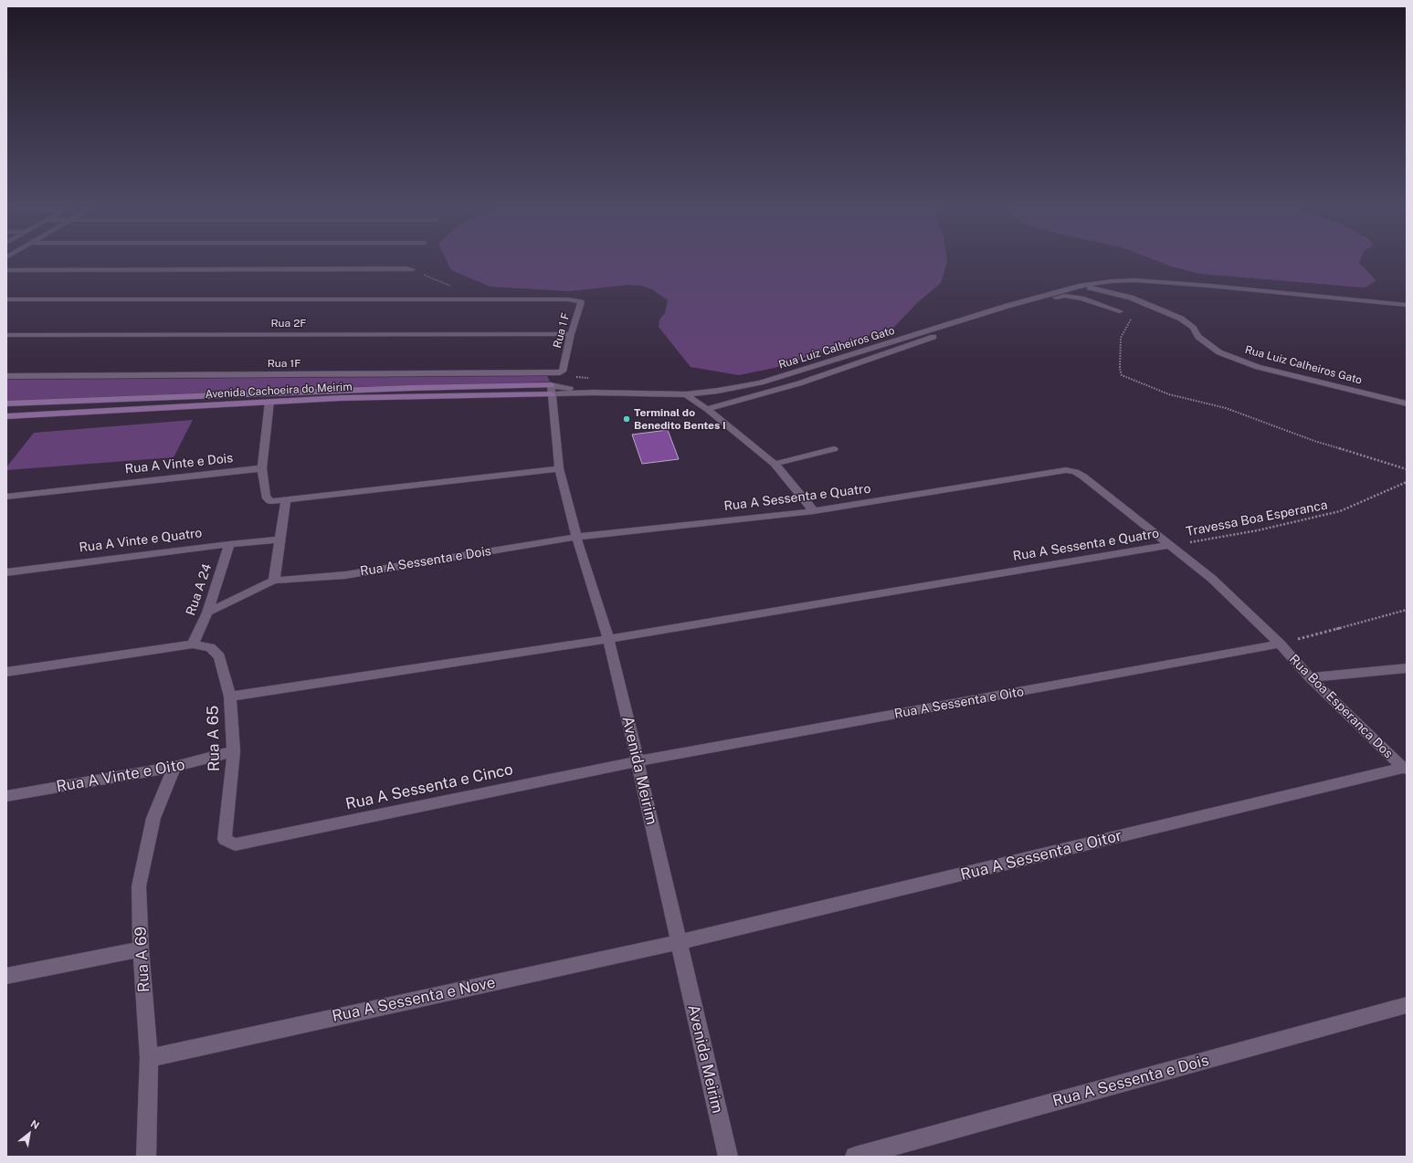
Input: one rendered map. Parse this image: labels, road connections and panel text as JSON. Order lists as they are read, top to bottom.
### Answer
{
  "streets": {
    "street": [
      "Rua 2F",
      "Rua 1 F",
      "Rua Luiz Calheiros Gato",
      "Rua 1F",
      "Avenida Cachoeira do Meirim",
      "Rua A Vinte e Dois",
      "Rua A Sessenta e Quatro",
      "Rua A Vinte e Quatro",
      "Rua A Sessenta e Dois",
      "Rua A 24",
      "Rua A Sessenta e Oito",
      "Rua Boa Esperanca Dos",
      "Rua A 65",
      "Avenida Meirim",
      "Rua A Vinte e Oito",
      "Rua A Sessenta e Cinco",
      "Rua A Sessenta e Oitor",
      "Rua A 69",
      "Rua A Sessenta e Nove"
    ],
    "path": ["Travessa Boa Esperanca"]
  },
  "crossings": [
    ["Rua 2F", "Rua 1 F"],
    ["Rua 1 F", "Rua 1F"],
    ["Rua Luiz Calheiros Gato", "Avenida Cachoeira do Meirim"],
    ["Rua Luiz Calheiros Gato", "Avenida Meirim"],
    ["Avenida Cachoeira do Meirim", "Avenida Meirim"],
    ["Rua A Sessenta e Quatro", "Travessa Boa Esperanca"],
    ["Rua A Sessenta e Quatro", "Rua A Sessenta e Dois"],
    ["Rua A Sessenta e Quatro", "Rua Boa Esperanca Dos"],
    ["Rua A Sessenta e Quatro", "Avenida Meirim"],
    ["Travessa Boa Esperanca", "Rua Boa Esperanca Dos"],
    ["Rua A Vinte e Quatro", "Rua A 24"],
    ["Rua A Sessenta e Dois", "Avenida Meirim"],
    ["Rua A 24", "Rua A 65"],
    ["Rua A Sessenta e Oito", "Rua Boa Esperanca Dos"],
    ["Rua A Sessenta e Oito", "Avenida Meirim"],
    ["Rua A Sessenta e Oito", "Rua A Sessenta e Cinco"],
    ["Rua Boa Esperanca Dos", "Rua A Sessenta e Oitor"],
    ["Rua A 65", "Rua A Vinte e Oito"],
    ["Rua A 65", "Rua A Sessenta e Cinco"],
    ["Avenida Meirim", "Rua A Sessenta e Cinco"],
    ["Avenida Meirim", "Rua A Sessenta e Oitor"],
    ["Avenida Meirim", "Rua A Sessenta e Nove"],
    ["Rua A Vinte e Oito", "Rua A 69"],
    ["Rua A Sessenta e Oitor", "Rua A Sessenta e Nove"],
    ["Rua A 69", "Rua A Sessenta e Nove"]
  ],
  "places": ["Terminal do Benedito Bentes I"],
  "north": "top right"
}
